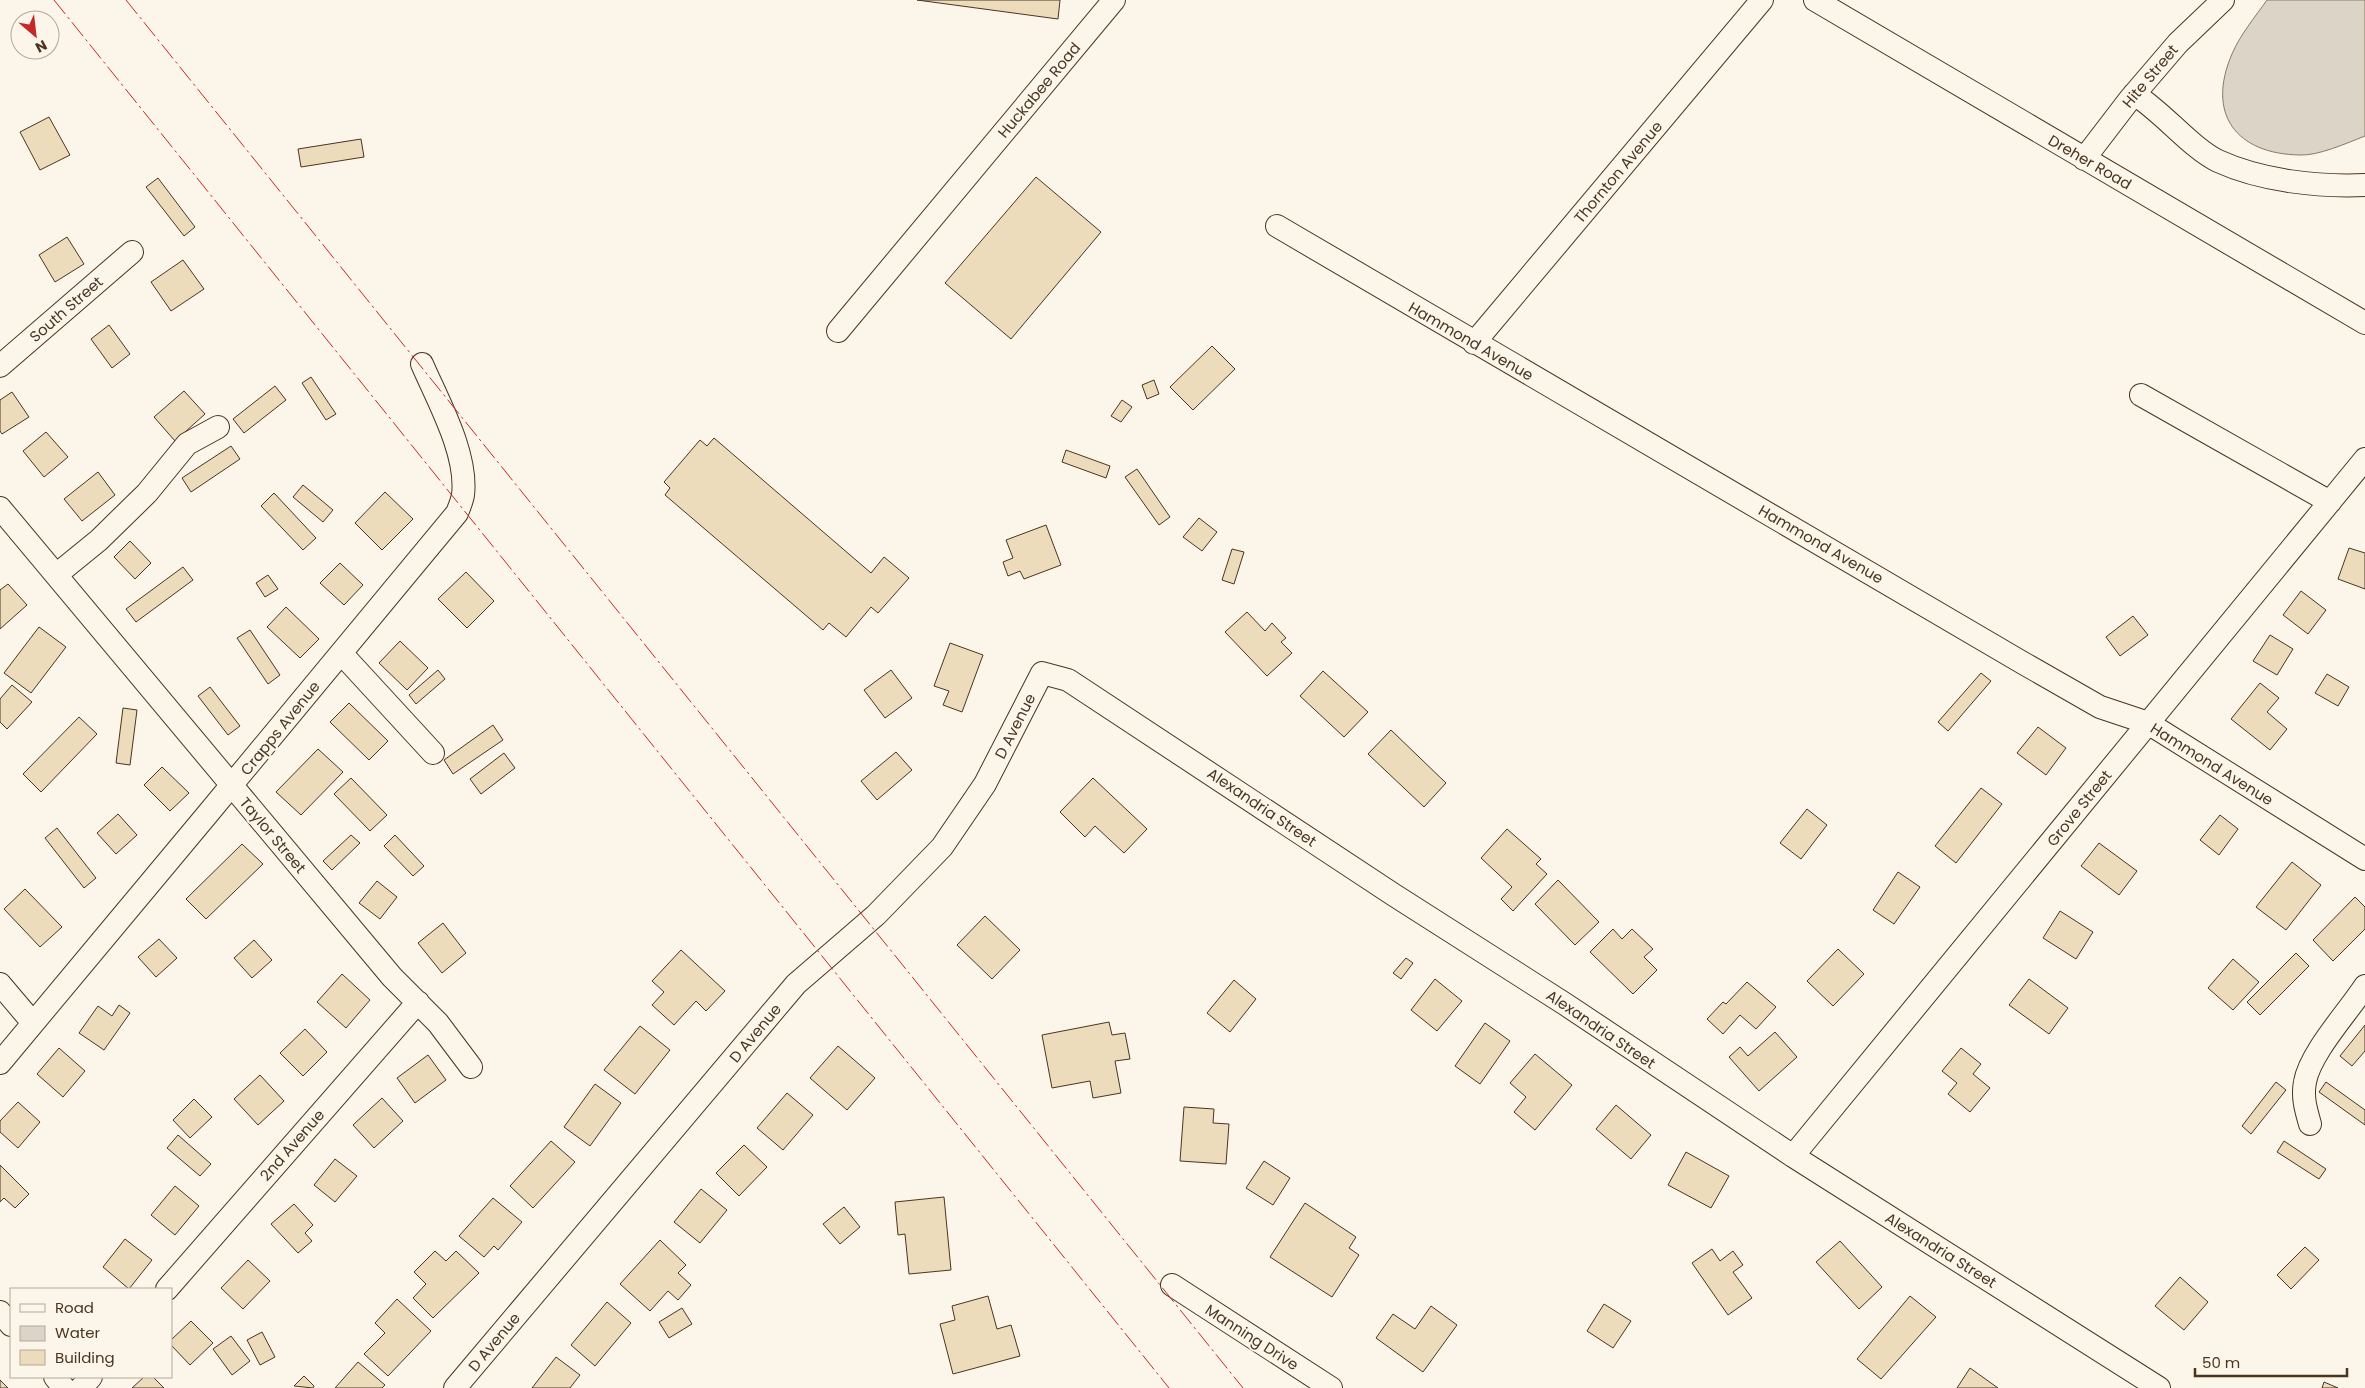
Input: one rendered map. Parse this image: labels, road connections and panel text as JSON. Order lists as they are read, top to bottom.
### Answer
{
  "streets": {
    "street": [
      "Hite Street",
      "Huckabee Road",
      "Dreher Road",
      "Thornton Avenue",
      "South Street",
      "Hammond Avenue",
      "D Avenue",
      "Crapps Avenue",
      "Alexandria Street",
      "Grove Street",
      "Taylor Street",
      "2nd Avenue",
      "Manning Drive"
    ]
  },
  "crossings": [
    ["Hite Street", "Dreher Road"],
    ["Thornton Avenue", "Hammond Avenue"],
    ["Hammond Avenue", "Grove Street"],
    ["D Avenue", "Alexandria Street"],
    ["Crapps Avenue", "Taylor Street"],
    ["Alexandria Street", "Grove Street"],
    ["Taylor Street", "2nd Avenue"]
  ],
  "legend": ["Road", "Water", "Building"],
  "scale_bar": "50 m",
  "north": "bottom right"
}
